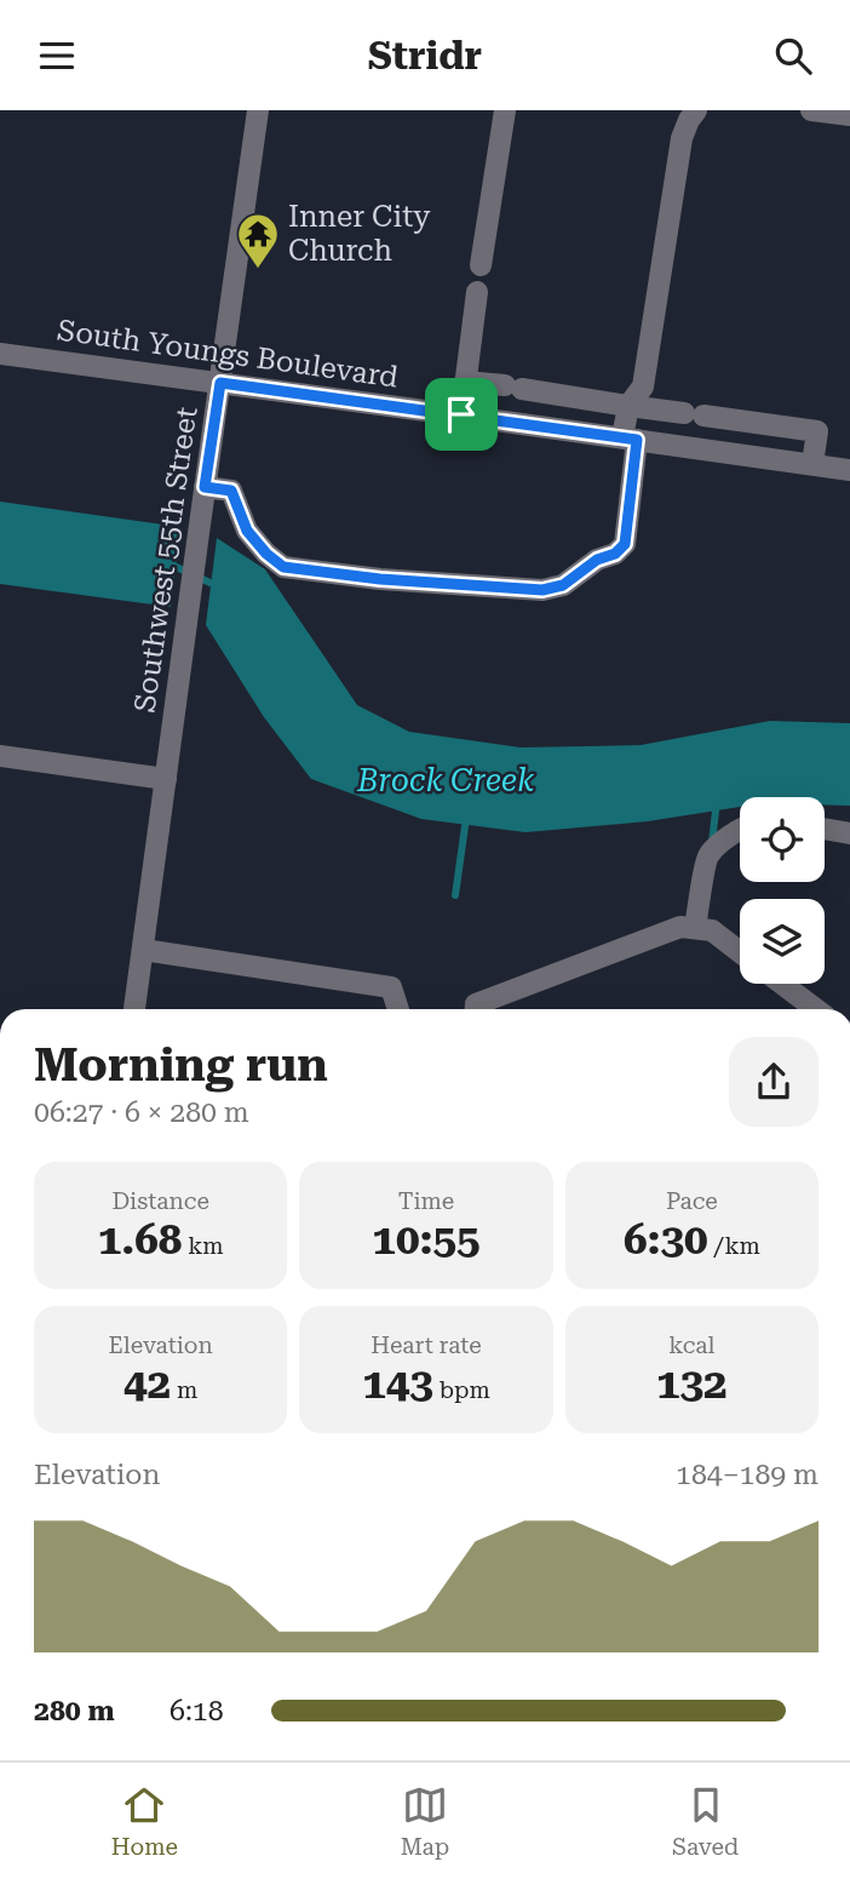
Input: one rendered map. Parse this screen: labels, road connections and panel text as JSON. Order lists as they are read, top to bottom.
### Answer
{
  "streets": {
    "street": ["South Youngs Boulevard", "Southwest 55th Street"]
  },
  "crossings": [
    ["South Youngs Boulevard", "Southwest 55th Street"]
  ],
  "water": ["Brock Creek"],
  "places": {
    "temple": ["Inner City Church"]
  },
  "page": {
    "header": "Stridr",
    "heading": ["Morning run", "06:27 · 6 × 280 m"],
    "stats": [
      ["Distance", "1.68 km"],
      ["Time", "10:55"],
      ["Pace", "6:30 /km"],
      ["Elevation", "42 m"],
      ["Heart rate", "143 bpm"],
      ["kcal", "132"]
    ],
    "chart": ["Elevation", "184–189 m"],
    "list": [
      {
        "name": "280 m",
        "note": "6:18"
      }
    ],
    "tabs": ["Home", "Map", "Saved"]
  }
}
